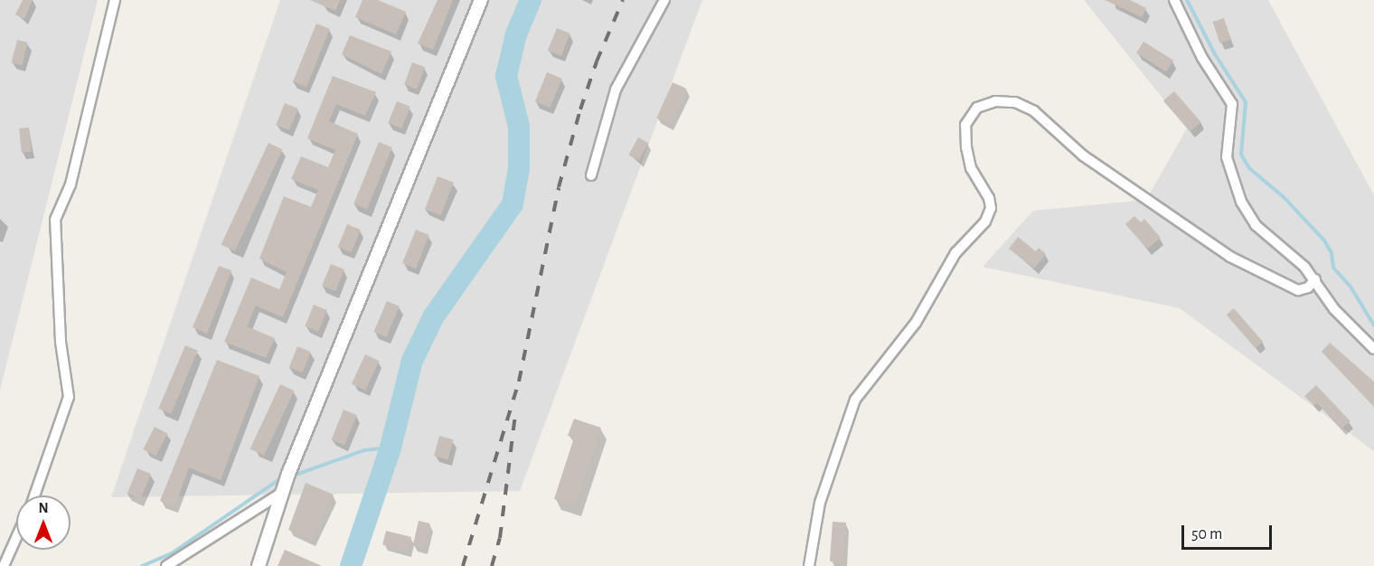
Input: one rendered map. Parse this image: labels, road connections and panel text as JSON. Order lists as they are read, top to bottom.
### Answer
{
  "scale_bar": "50 m",
  "north": "top"
}
